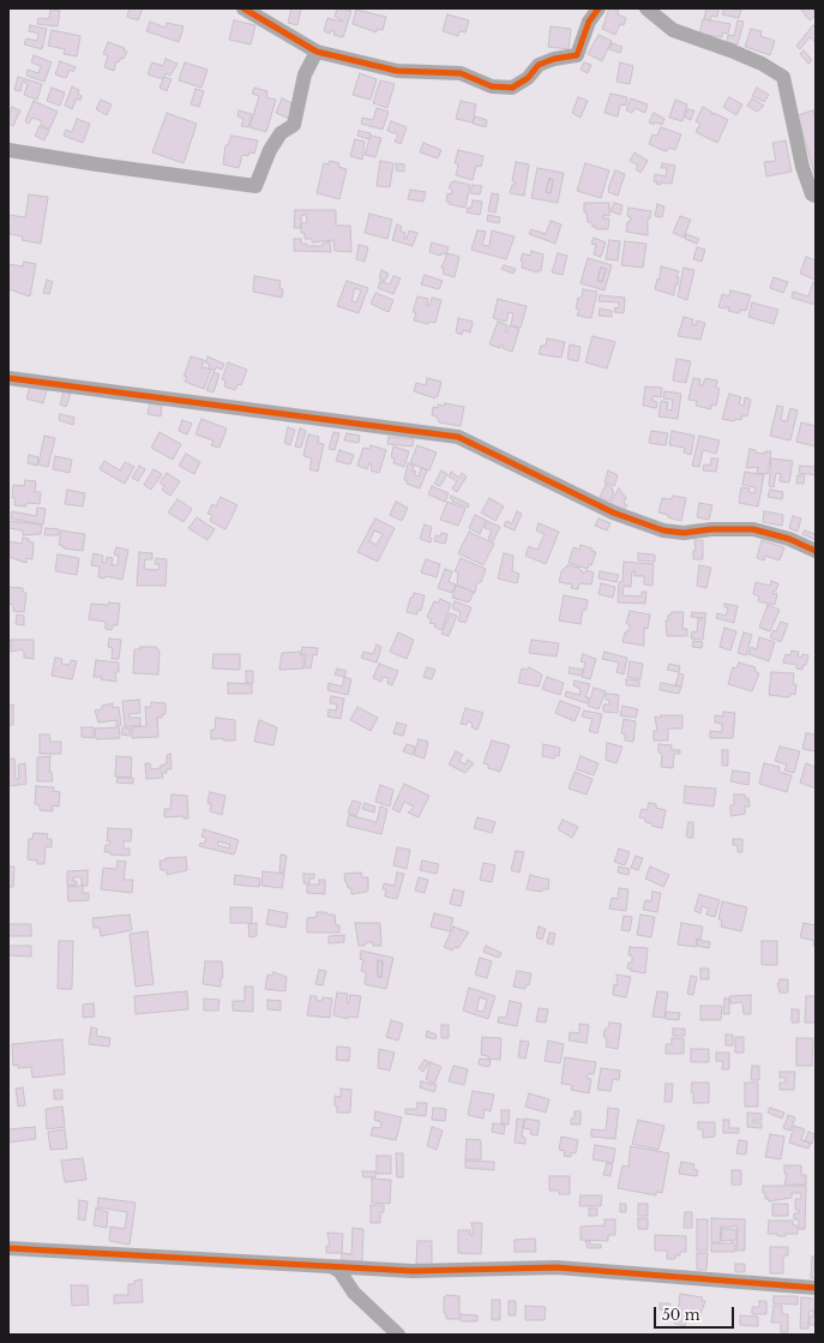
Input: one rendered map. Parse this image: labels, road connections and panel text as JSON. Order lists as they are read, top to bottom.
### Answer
{
  "scale_bar": "50 m"
}
